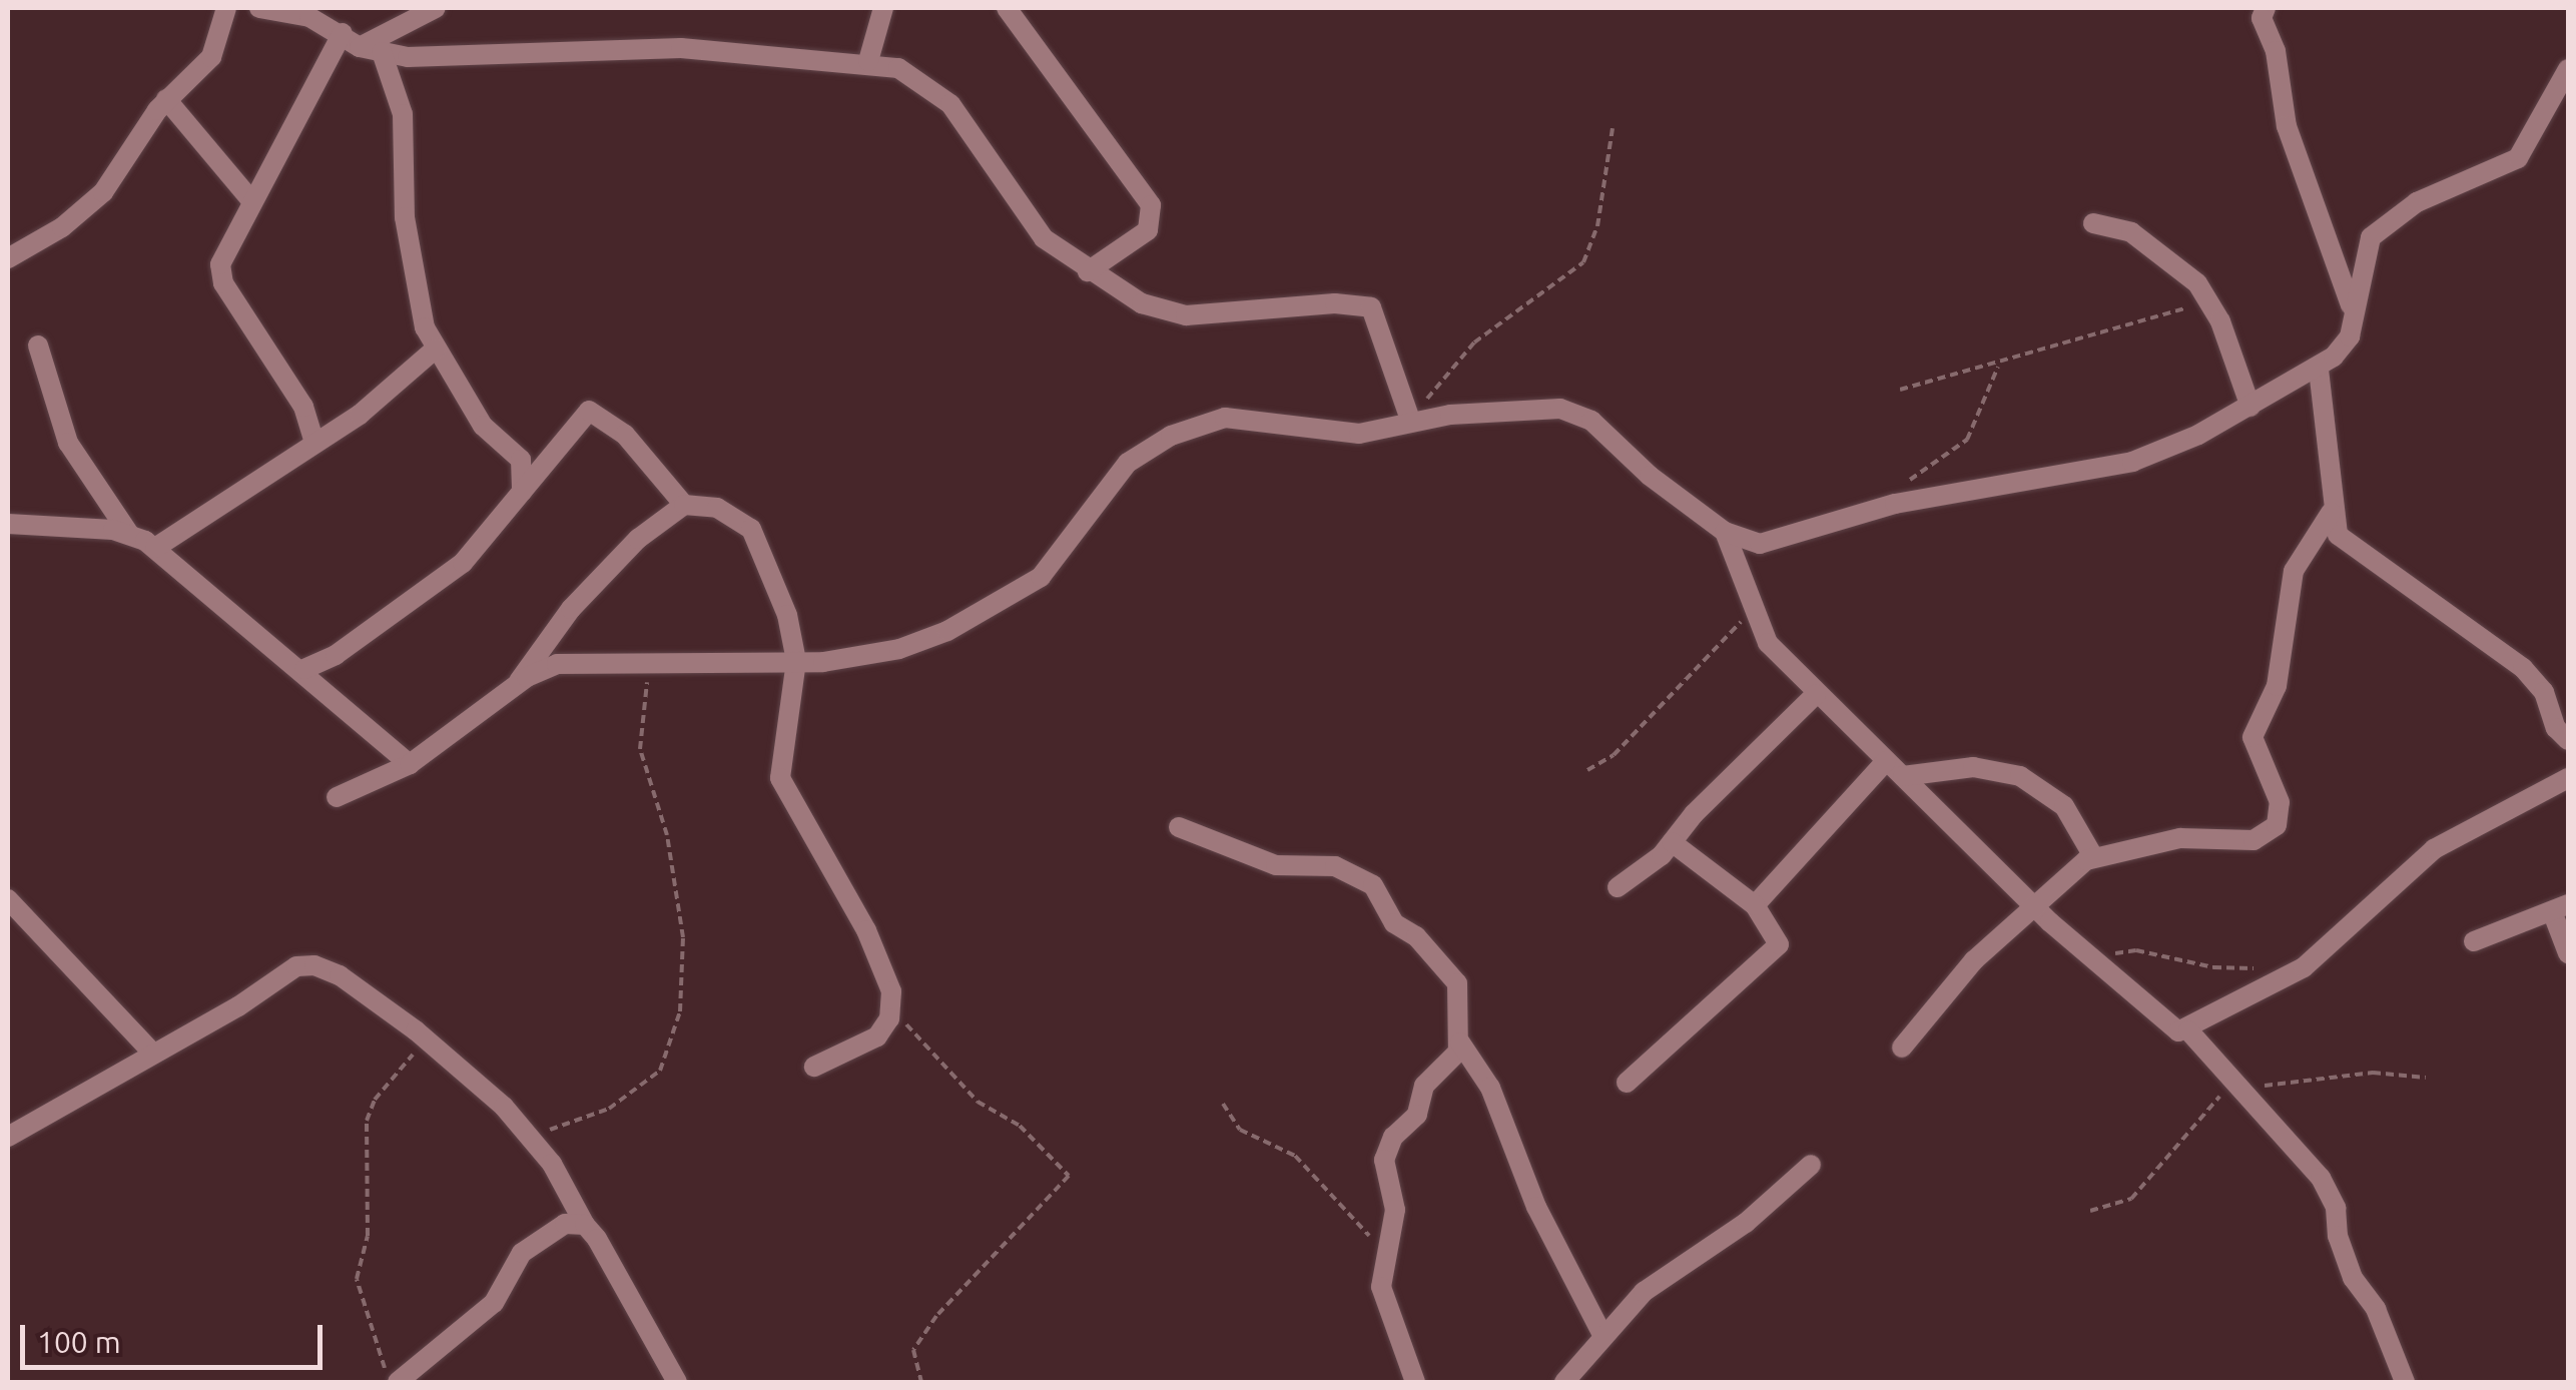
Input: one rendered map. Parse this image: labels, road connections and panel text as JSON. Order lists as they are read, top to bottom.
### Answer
{
  "scale_bar": "100 m"
}
